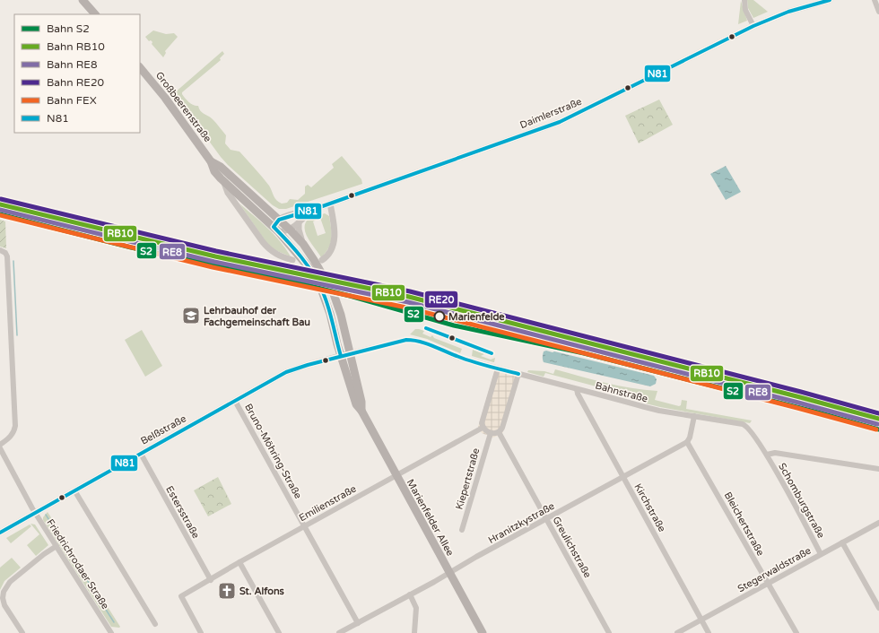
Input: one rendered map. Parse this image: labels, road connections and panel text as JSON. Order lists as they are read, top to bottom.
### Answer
{
  "streets": {
    "main road": ["Großbeerenstraße", "Marienfelder Allee"],
    "street": [
      "Daimlerstraße",
      "Bahnstraße",
      "Belßstraße",
      "Bruno-Möhring-Straße",
      "Kiepertstraße",
      "Schomburgstraße",
      "Emilienstraße",
      "Kirchstraße",
      "Estersstraße",
      "Hranitzkystraße",
      "Bleichertstraße",
      "Greulichstraße",
      "Friedrichrodaer Straße",
      "Stegerwaldstraße"
    ]
  },
  "crossings": [
    ["Großbeerenstraße", "Daimlerstraße"],
    ["Großbeerenstraße", "Marienfelder Allee"],
    ["Bahnstraße", "Schomburgstraße"],
    ["Bahnstraße", "Kirchstraße"],
    ["Bahnstraße", "Marienfelder Allee"],
    ["Belßstraße", "Bruno-Möhring-Straße"],
    ["Belßstraße", "Estersstraße"],
    ["Belßstraße", "Marienfelder Allee"],
    ["Belßstraße", "Friedrichrodaer Straße"],
    ["Bruno-Möhring-Straße", "Emilienstraße"],
    ["Bruno-Möhring-Straße", "Hranitzkystraße"],
    ["Schomburgstraße", "Stegerwaldstraße"],
    ["Emilienstraße", "Estersstraße"],
    ["Emilienstraße", "Marienfelder Allee"],
    ["Kirchstraße", "Hranitzkystraße"],
    ["Kirchstraße", "Stegerwaldstraße"],
    ["Marienfelder Allee", "Hranitzkystraße"],
    ["Hranitzkystraße", "Bleichertstraße"],
    ["Hranitzkystraße", "Greulichstraße"],
    ["Bleichertstraße", "Stegerwaldstraße"]
  ],
  "places": {
    "school or university": ["Lehrbauhof der Fachgemeinschaft Bau"],
    "other": ["Marienfelde"],
    "church": ["St. Alfons"]
  },
  "lines": [
    "transit line N81",
    "rail line RE20",
    "rail line RB10",
    "rail line RE8",
    "rail line S2",
    "rail line FEX"
  ],
  "legend": [
    "Bahn S2",
    "Bahn RB10",
    "Bahn RE8",
    "Bahn RE20",
    "Bahn FEX",
    "N81"
  ]
}
